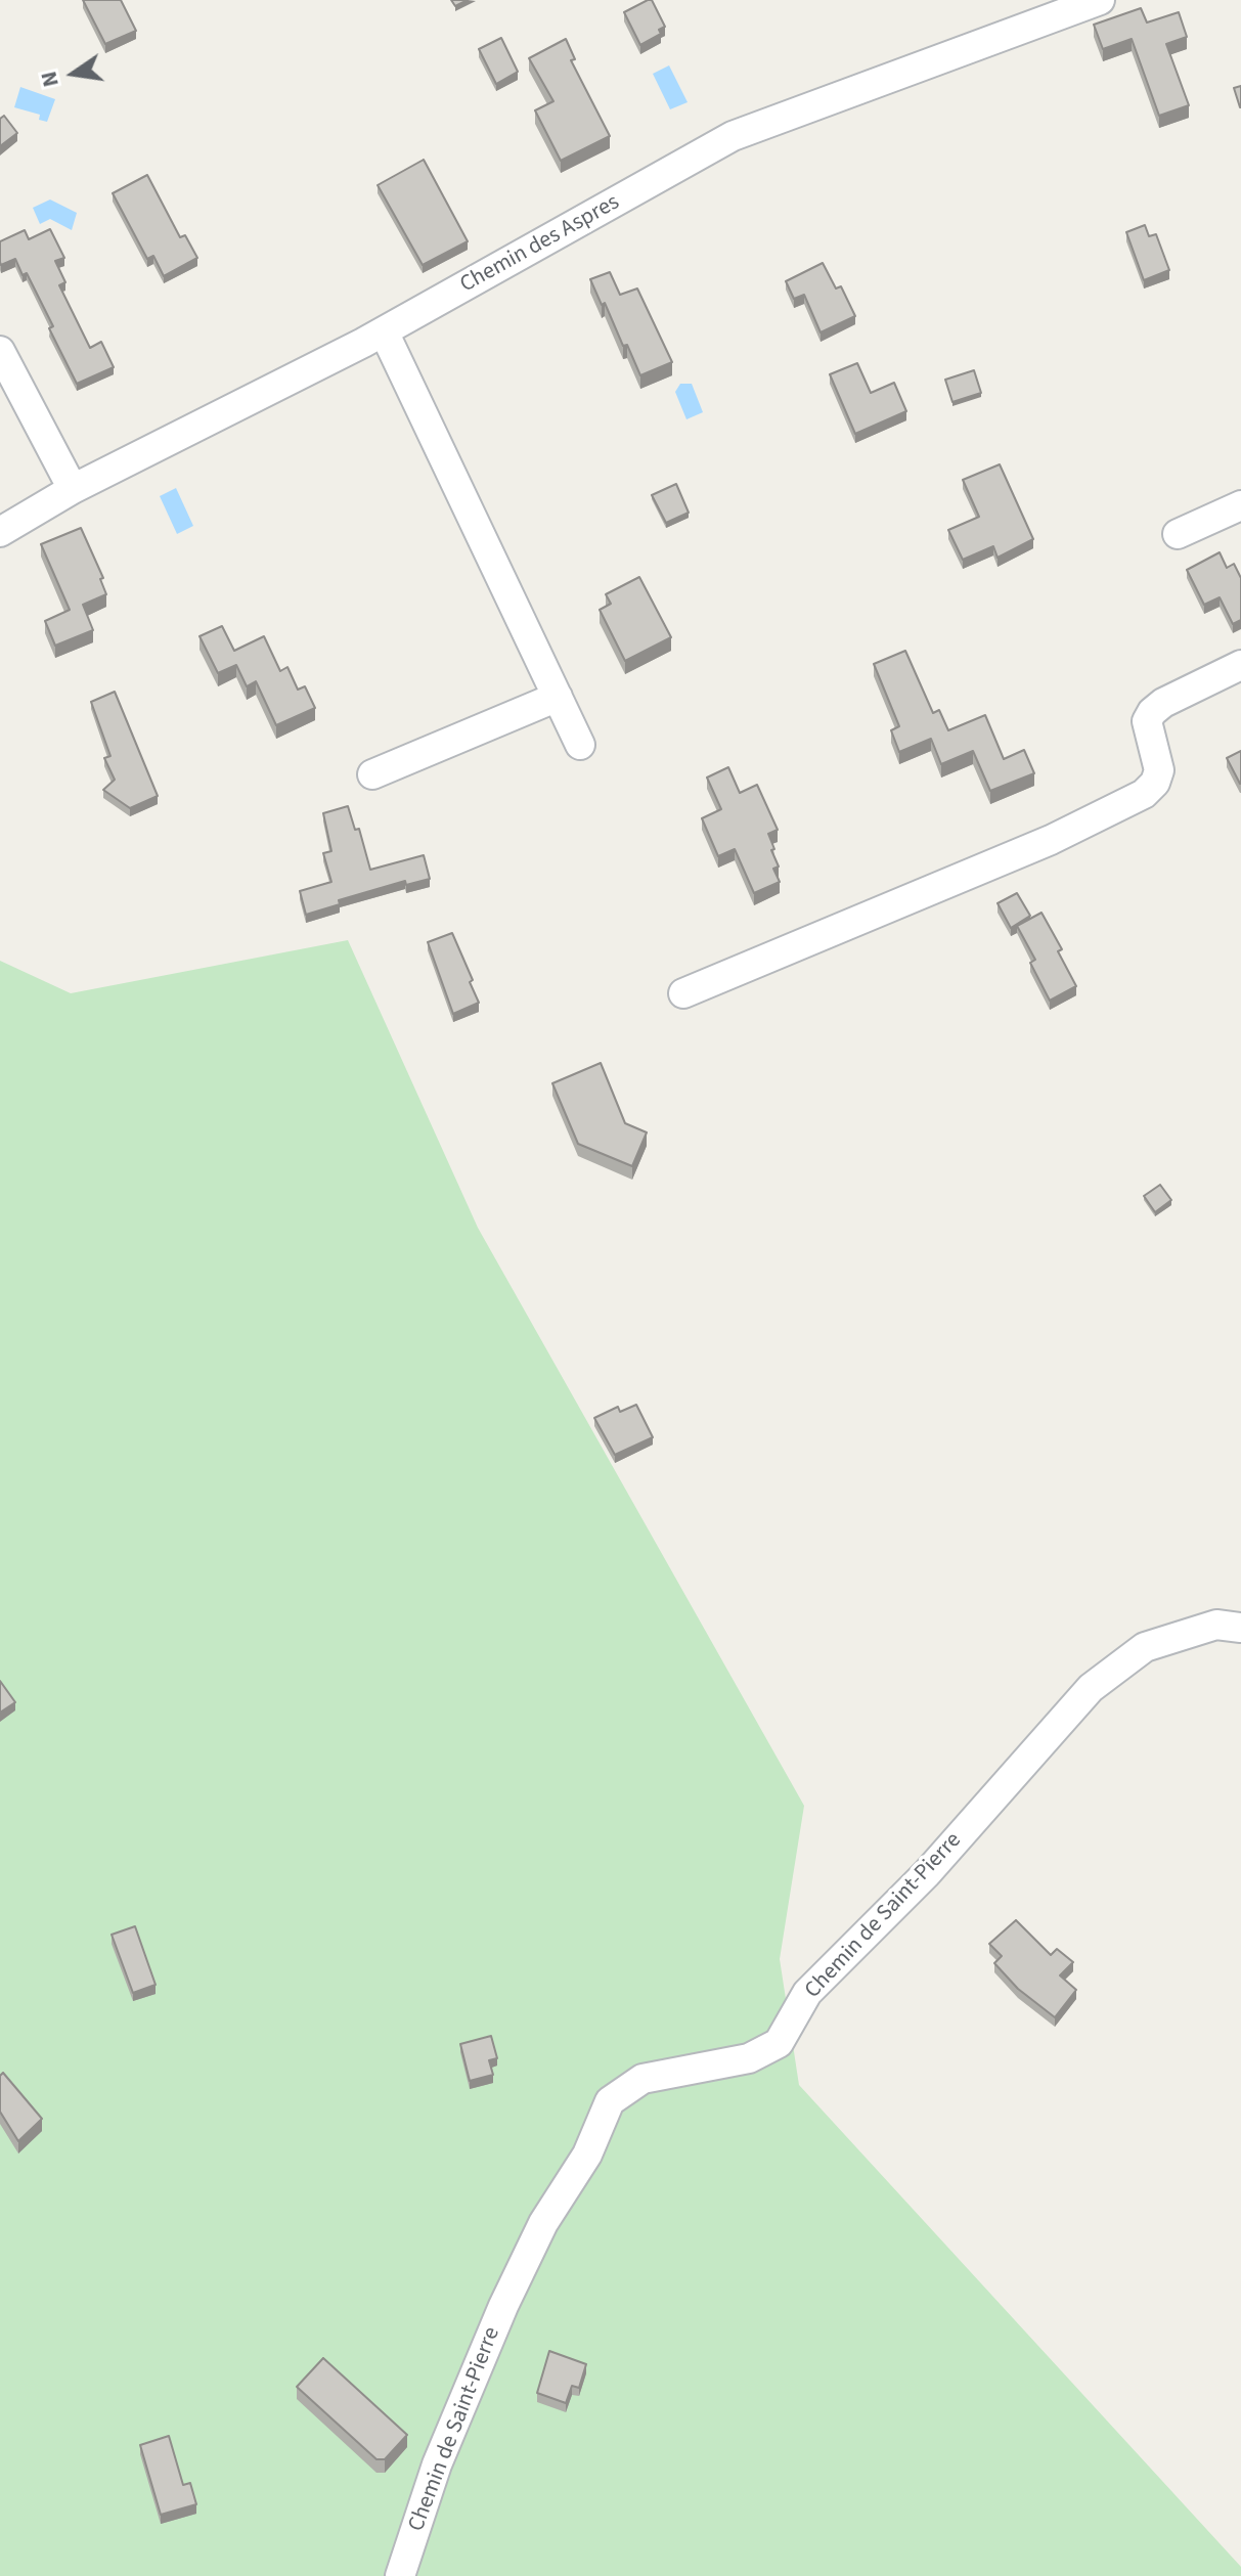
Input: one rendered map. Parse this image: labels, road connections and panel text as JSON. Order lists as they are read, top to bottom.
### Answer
{
  "streets": {
    "street": ["Chemin des Aspres", "Chemin de Saint-Pierre"]
  },
  "north": "left"
}
